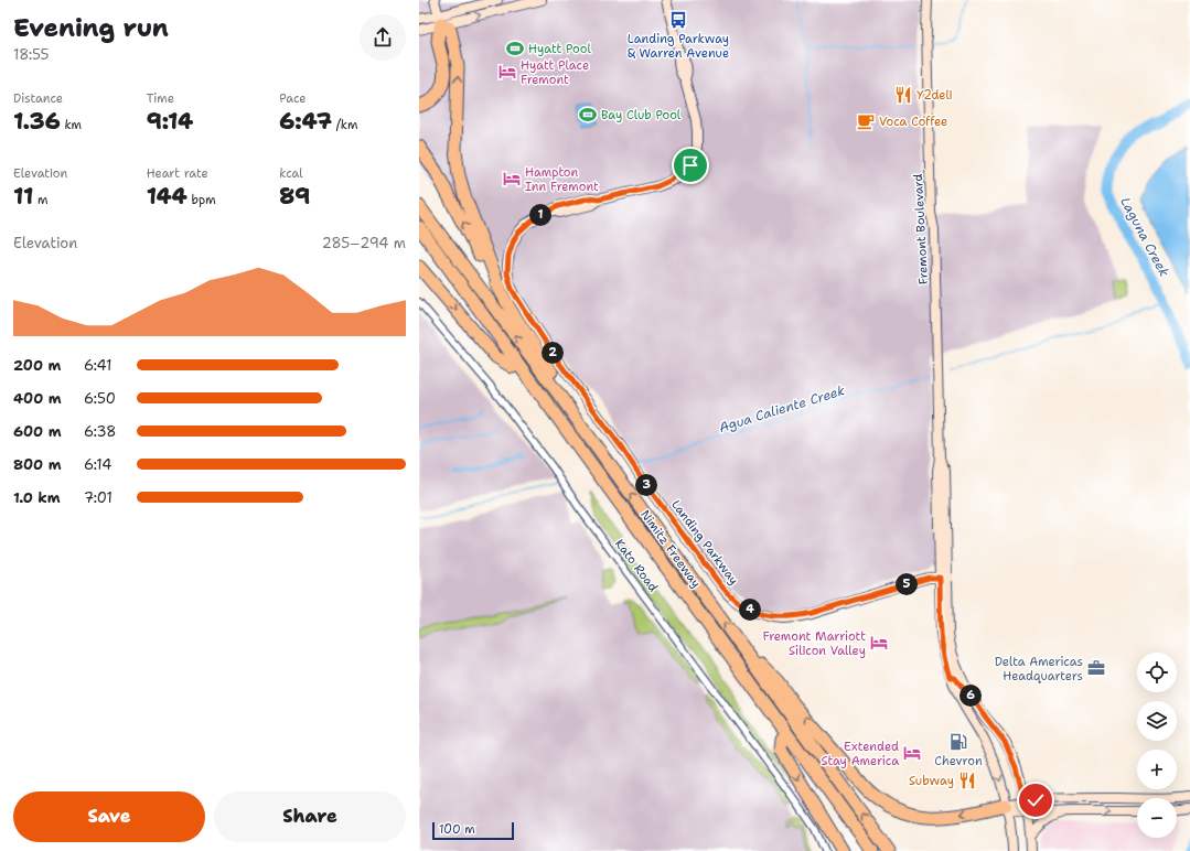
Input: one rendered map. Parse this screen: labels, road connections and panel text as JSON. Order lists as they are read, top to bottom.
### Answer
{
  "streets": {
    "highway": ["Nimitz Freeway"],
    "main road": ["Fremont Boulevard", "Landing Parkway"],
    "street": ["Kato Road"]
  },
  "crossings": [
    ["Fremont Boulevard", "Landing Parkway"]
  ],
  "water": ["Laguna Creek", "Agua Caliente Creek"],
  "places": {
    "bus stop": ["Landing Parkway & Warren Avenue"],
    "sports": ["Hyatt Pool", "Bay Club Pool"],
    "hotel": [
      "Hyatt Place Fremont",
      "Hampton Inn Fremont",
      "Fremont Marriott Silicon Valley",
      "Extended Stay America"
    ],
    "restaurant": ["Y2deli", "Subway"],
    "cafe": ["Voca Coffee"],
    "office": ["Delta Americas Headquarters"],
    "fuel station": ["Chevron"]
  },
  "scale_bar": "100 m",
  "page": {
    "heading": ["Evening run", "18:55"],
    "stats": [
      ["Distance", "1.36 km"],
      ["Time", "9:14"],
      ["Pace", "6:47 /km"],
      ["Elevation", "11 m"],
      ["Heart rate", "144 bpm"],
      ["kcal", "89"]
    ],
    "pins": [
      "1",
      "2",
      "3",
      "5",
      "4",
      "6"
    ],
    "chart": ["Elevation", "285–294 m"],
    "list": [
      {
        "name": "200 m",
        "note": "6:41"
      },
      {
        "name": "400 m",
        "note": "6:50"
      },
      {
        "name": "600 m",
        "note": "6:38"
      },
      {
        "name": "800 m",
        "note": "6:14"
      },
      {
        "name": "1.0 km",
        "note": "7:01"
      }
    ],
    "map_buttons": ["+", "−"],
    "buttons": ["Save", "Share"],
    "scale": "100 m"
  }
}
